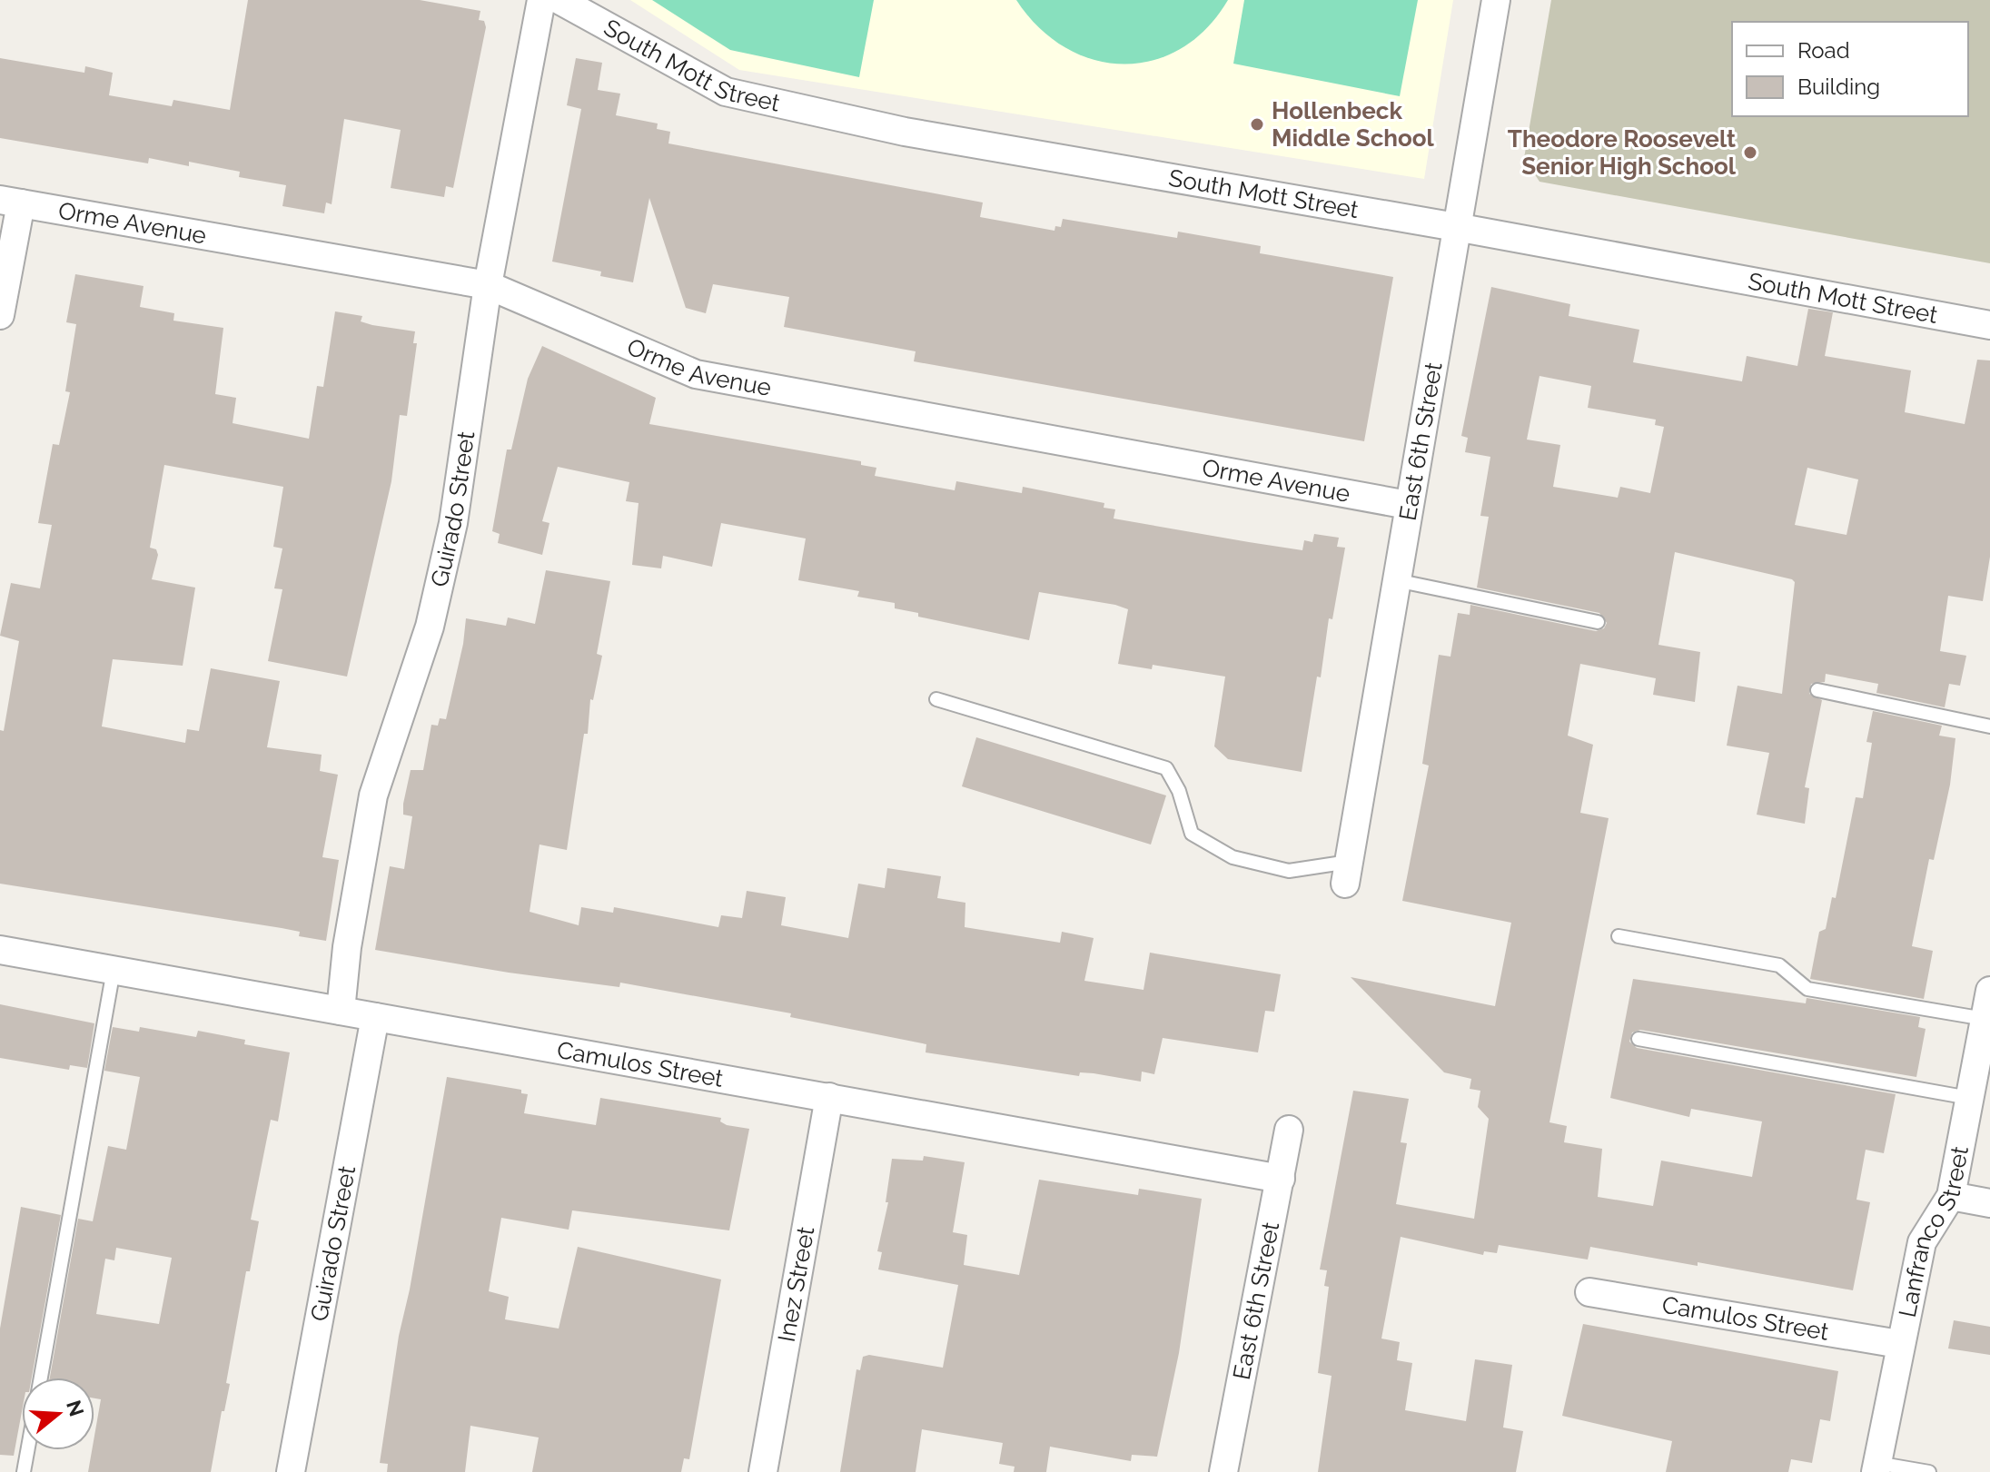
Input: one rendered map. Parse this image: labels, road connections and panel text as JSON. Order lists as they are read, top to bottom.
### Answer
{
  "streets": {
    "street": [
      "South Mott Street",
      "Orme Avenue",
      "East 6th Street",
      "Guirado Street",
      "Camulos Street",
      "Lanfranco Street",
      "Inez Street"
    ]
  },
  "crossings": [
    ["South Mott Street", "East 6th Street"],
    ["Orme Avenue", "East 6th Street"],
    ["Orme Avenue", "Guirado Street"],
    ["East 6th Street", "Camulos Street"],
    ["Guirado Street", "Camulos Street"],
    ["Camulos Street", "Lanfranco Street"],
    ["Camulos Street", "Inez Street"]
  ],
  "places": ["Hollenbeck Middle School", "Theodore Roosevelt Senior High School"],
  "legend": ["Road", "Building"],
  "north": "right"
}
